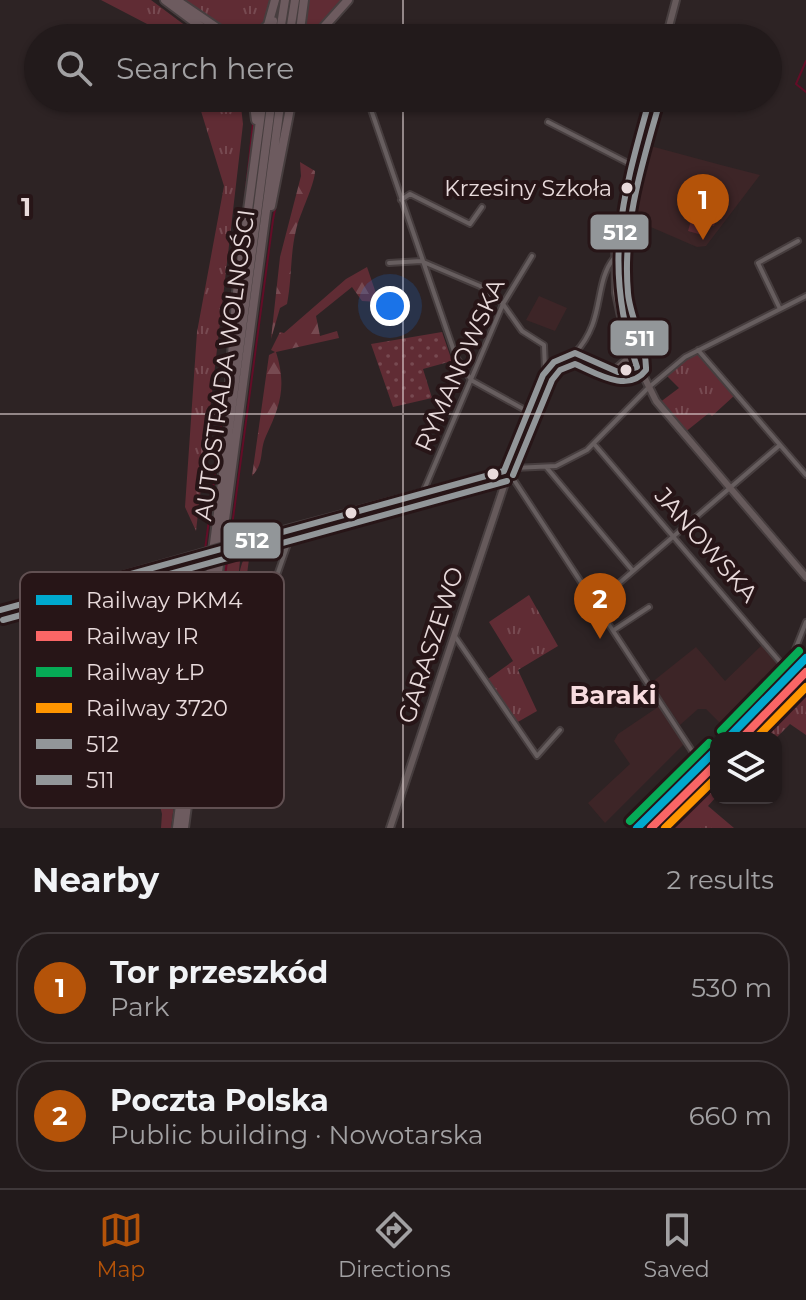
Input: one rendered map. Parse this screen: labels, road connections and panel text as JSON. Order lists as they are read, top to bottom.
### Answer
{
  "streets": {
    "highway": ["AUTOSTRADA WOLNOŚCI"],
    "street": ["RYMANOWSKA", "JANOWSKA", "GARASZEWO"]
  },
  "districts": ["Baraki"],
  "places": ["Krzesiny Szkoła"],
  "lines": [
    "transit line 512",
    "transit line 511",
    "rail line ŁP",
    "rail line PKM4",
    "rail line IR",
    "rail line 3720"
  ],
  "legend": [
    "Railway PKM4",
    "Railway IR",
    "Railway ŁP",
    "Railway 3720",
    "512",
    "511"
  ],
  "page": {
    "search": "Search here",
    "pins": ["1", "2"],
    "heading": ["Nearby", "2 results"],
    "list": [
      {
        "mark": "1",
        "name": "Tor przeszkód",
        "note": "Park",
        "value": "530 m"
      },
      {
        "mark": "2",
        "name": "Poczta Polska",
        "note": "Public building · Nowotarska",
        "value": "660 m"
      }
    ],
    "nav": ["Map", "Directions", "Saved"]
  },
  "grid": {
    "rows": ["1"]
  }
}
